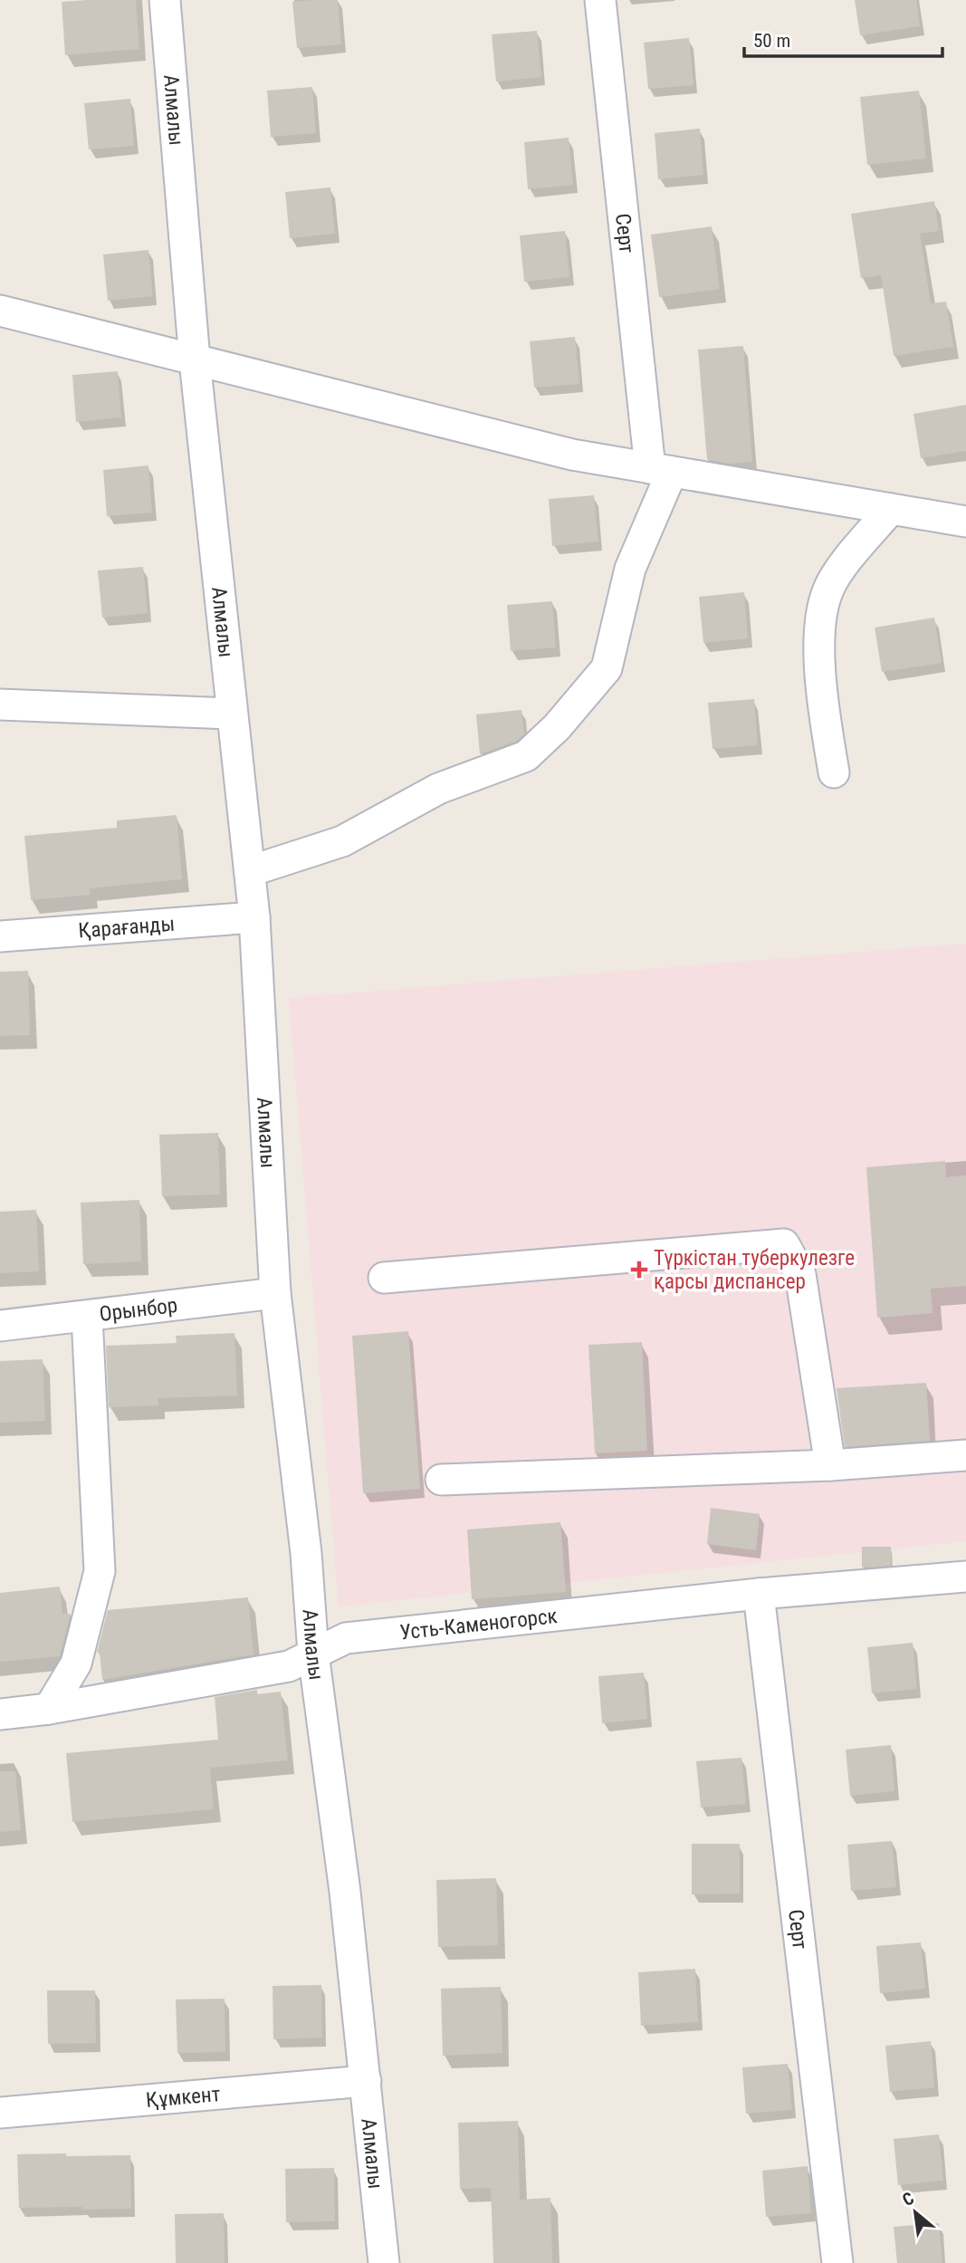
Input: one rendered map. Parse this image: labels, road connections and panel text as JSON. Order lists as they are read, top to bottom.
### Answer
{
  "streets": {
    "street": [
      "Алмалы",
      "Серт",
      "Қарағанды",
      "Орынбор",
      "Усть-Каменогорск",
      "Құмкент"
    ]
  },
  "crossings": [
    ["Алмалы", "Қарағанды"],
    ["Алмалы", "Орынбор"],
    ["Алмалы", "Усть-Каменогорск"],
    ["Алмалы", "Құмкент"],
    ["Серт", "Усть-Каменогорск"]
  ],
  "places": {
    "health": ["Түркістан туберкулезге қарсы диспансер"]
  },
  "scale_bar": "50 m",
  "north": "top left"
}
